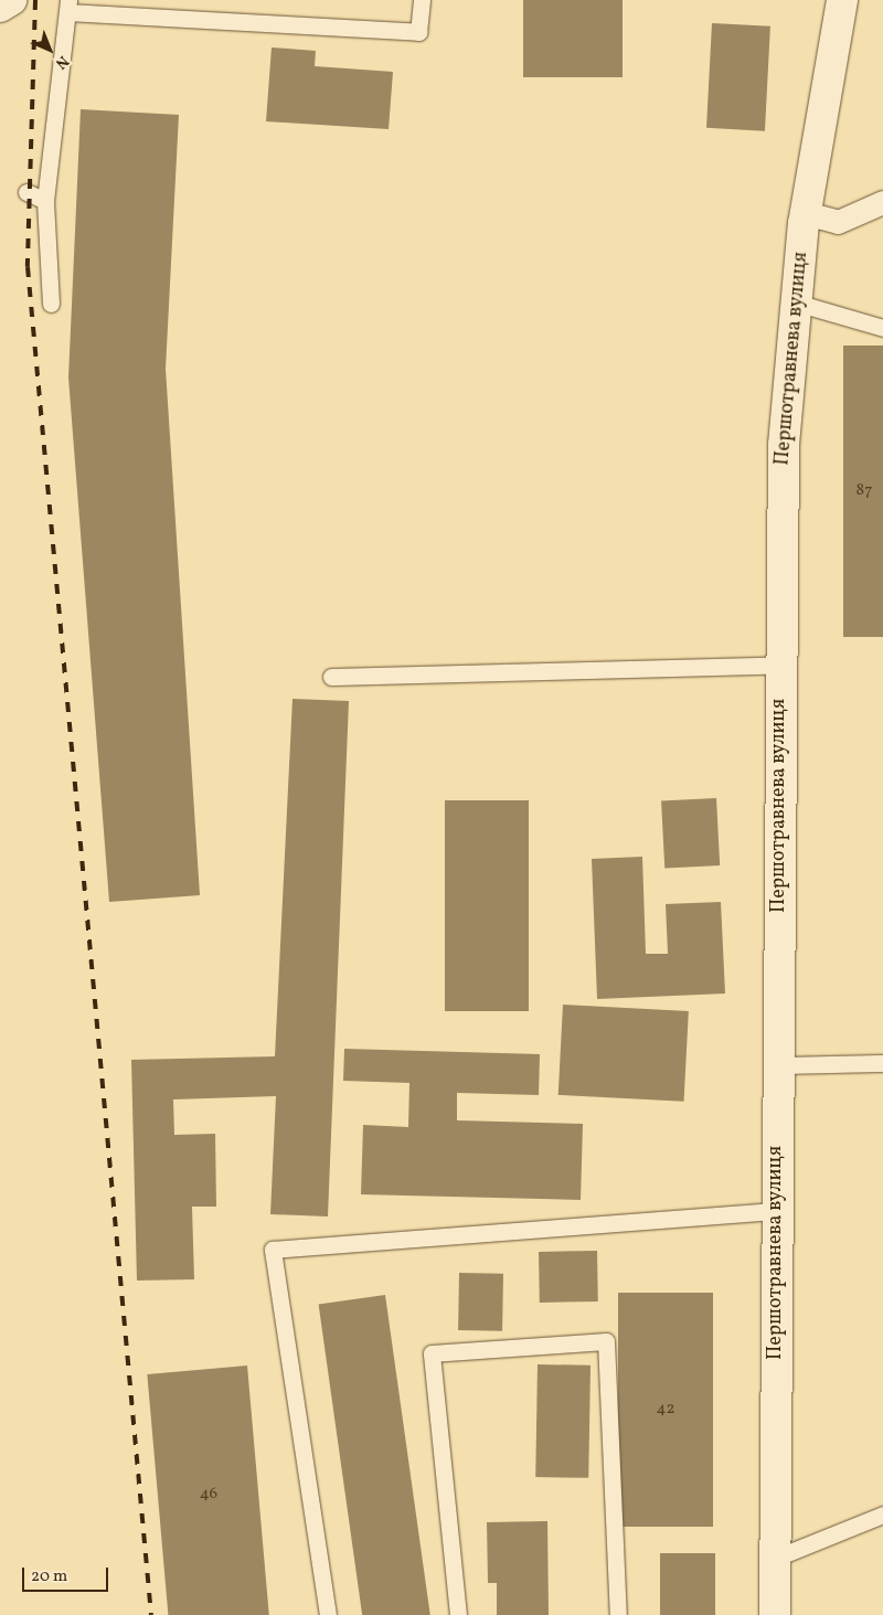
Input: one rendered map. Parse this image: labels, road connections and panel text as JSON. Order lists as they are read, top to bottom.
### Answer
{
  "streets": {
    "street": ["Першотравнева вулиця"]
  },
  "house_numbers": ["87", "42", "46"],
  "scale_bar": "20 m",
  "north": "bottom right"
}
